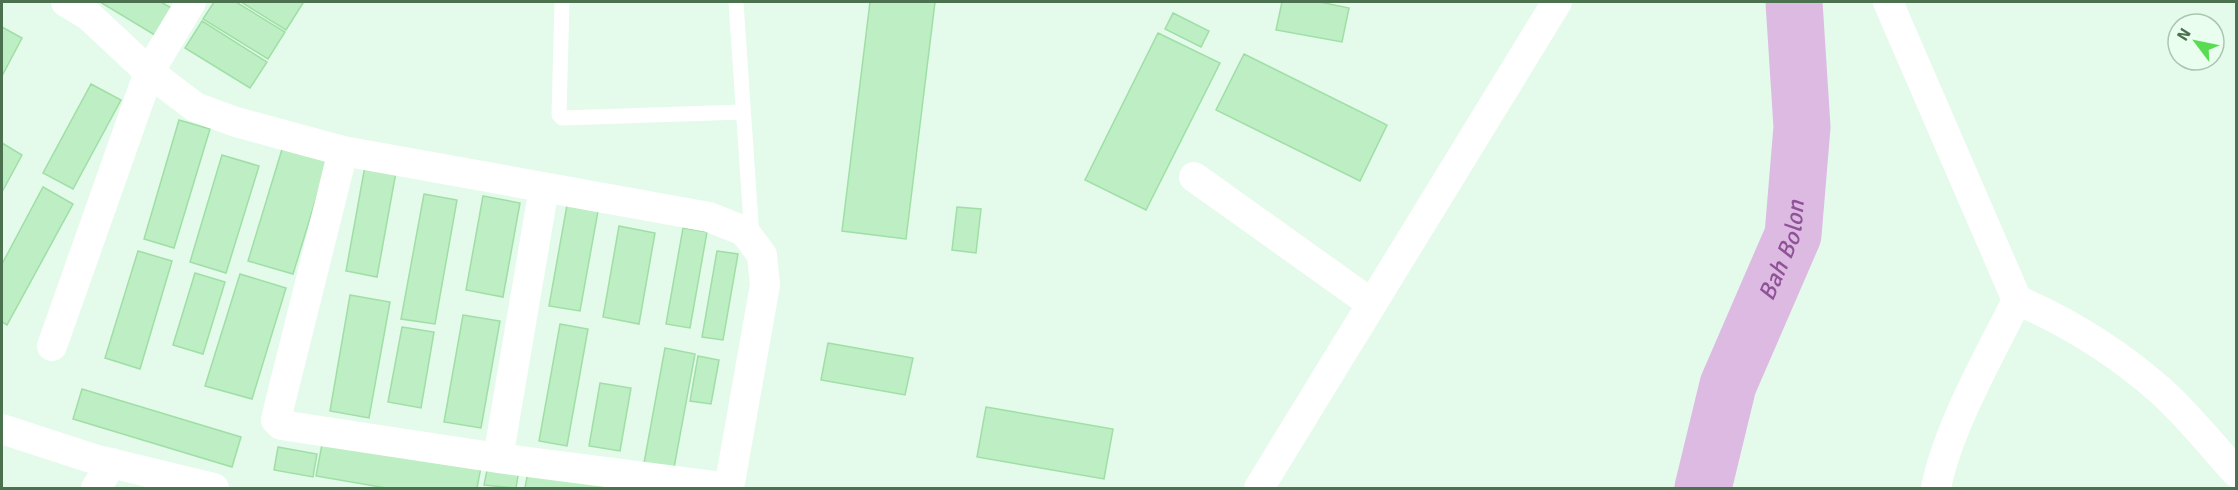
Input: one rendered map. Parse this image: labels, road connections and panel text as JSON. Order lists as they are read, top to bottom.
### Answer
{
  "water": ["Bah Bolon"],
  "north": "top left"
}
